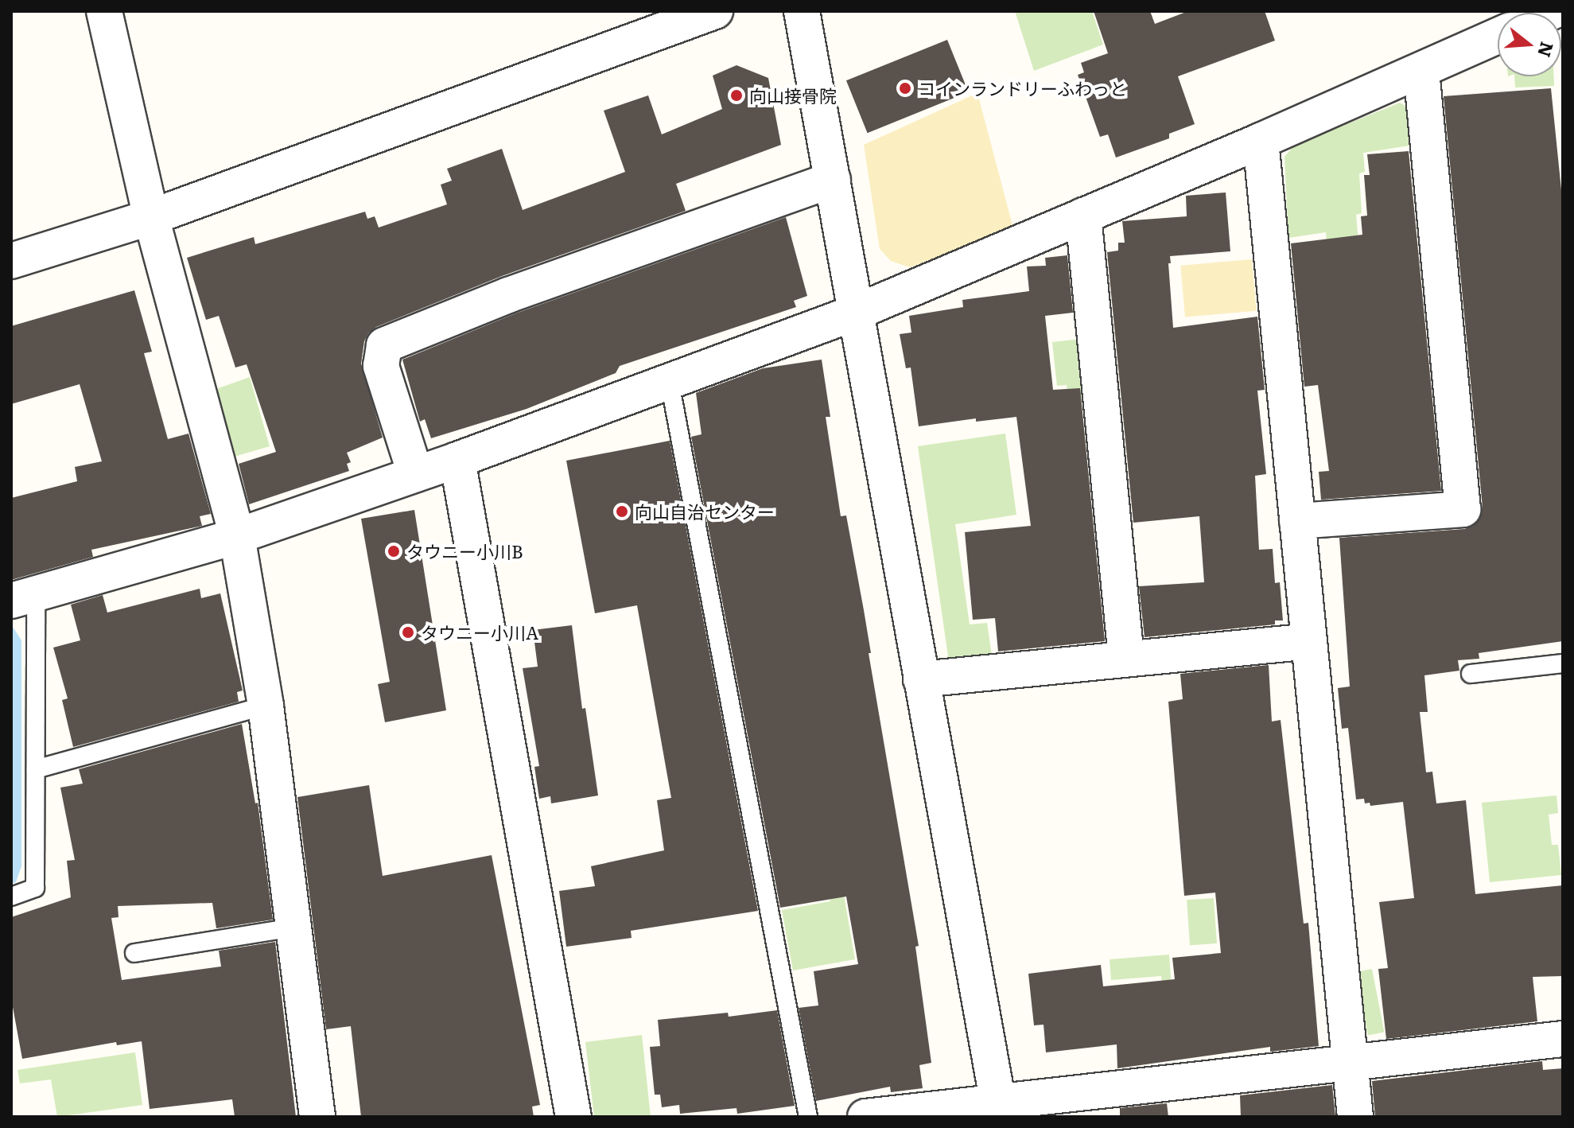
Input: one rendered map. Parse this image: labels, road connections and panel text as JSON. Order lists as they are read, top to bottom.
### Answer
{
  "places": [
    "コインランドリーふわっと",
    "向山接骨院",
    "向山自治センター",
    "タウニー小川B",
    "タウニー小川A"
  ],
  "north": "right"
}
